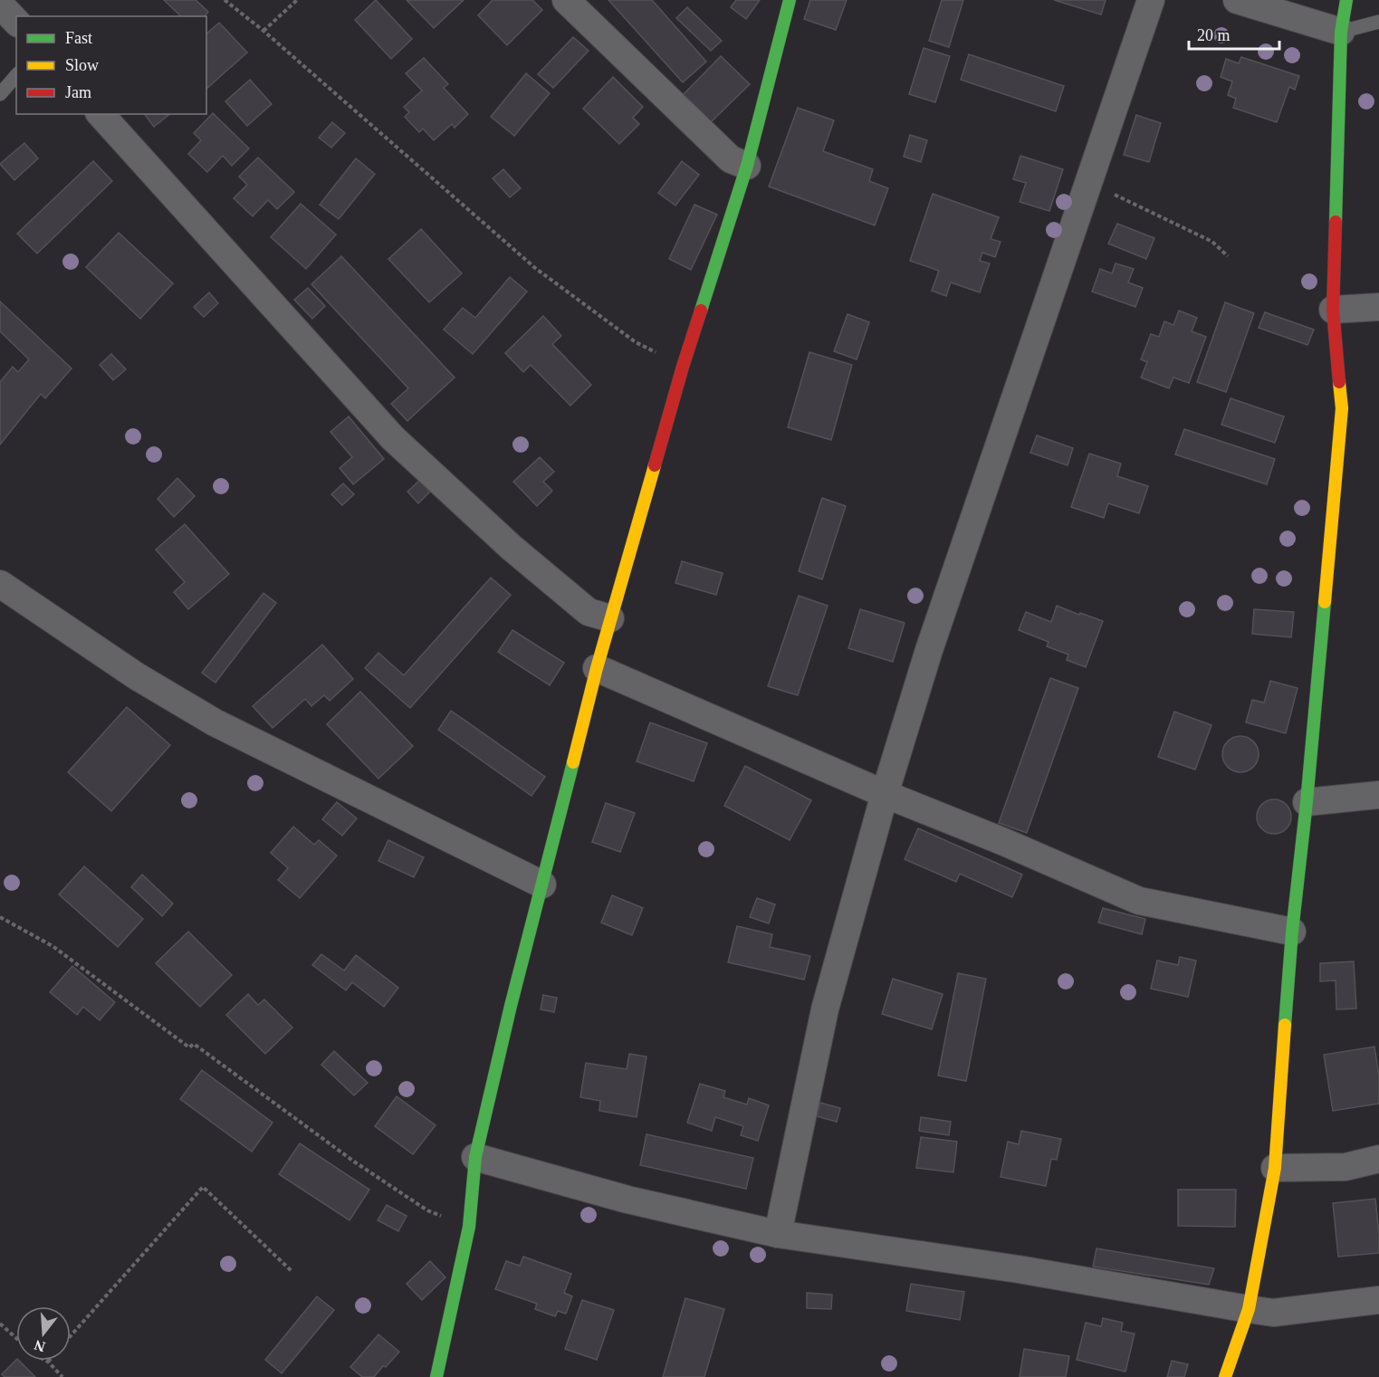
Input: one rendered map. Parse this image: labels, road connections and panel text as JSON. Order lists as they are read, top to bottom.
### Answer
{
  "legend": ["Fast", "Slow", "Jam"],
  "scale_bar": "20 m",
  "north": "bottom"
}
